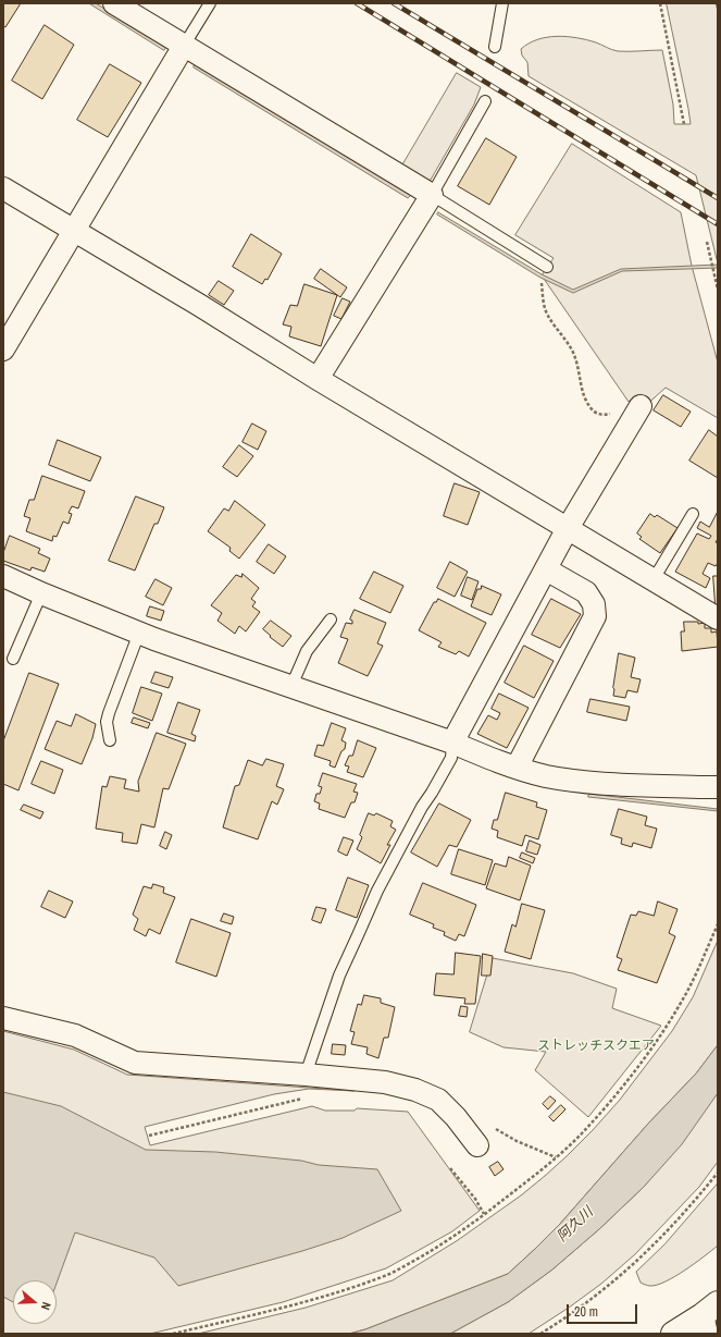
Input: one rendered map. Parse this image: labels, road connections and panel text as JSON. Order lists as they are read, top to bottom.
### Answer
{
  "water": ["阿久川"],
  "parks": ["ストレッチスクエア"],
  "scale_bar": "20 m",
  "north": "right"
}
